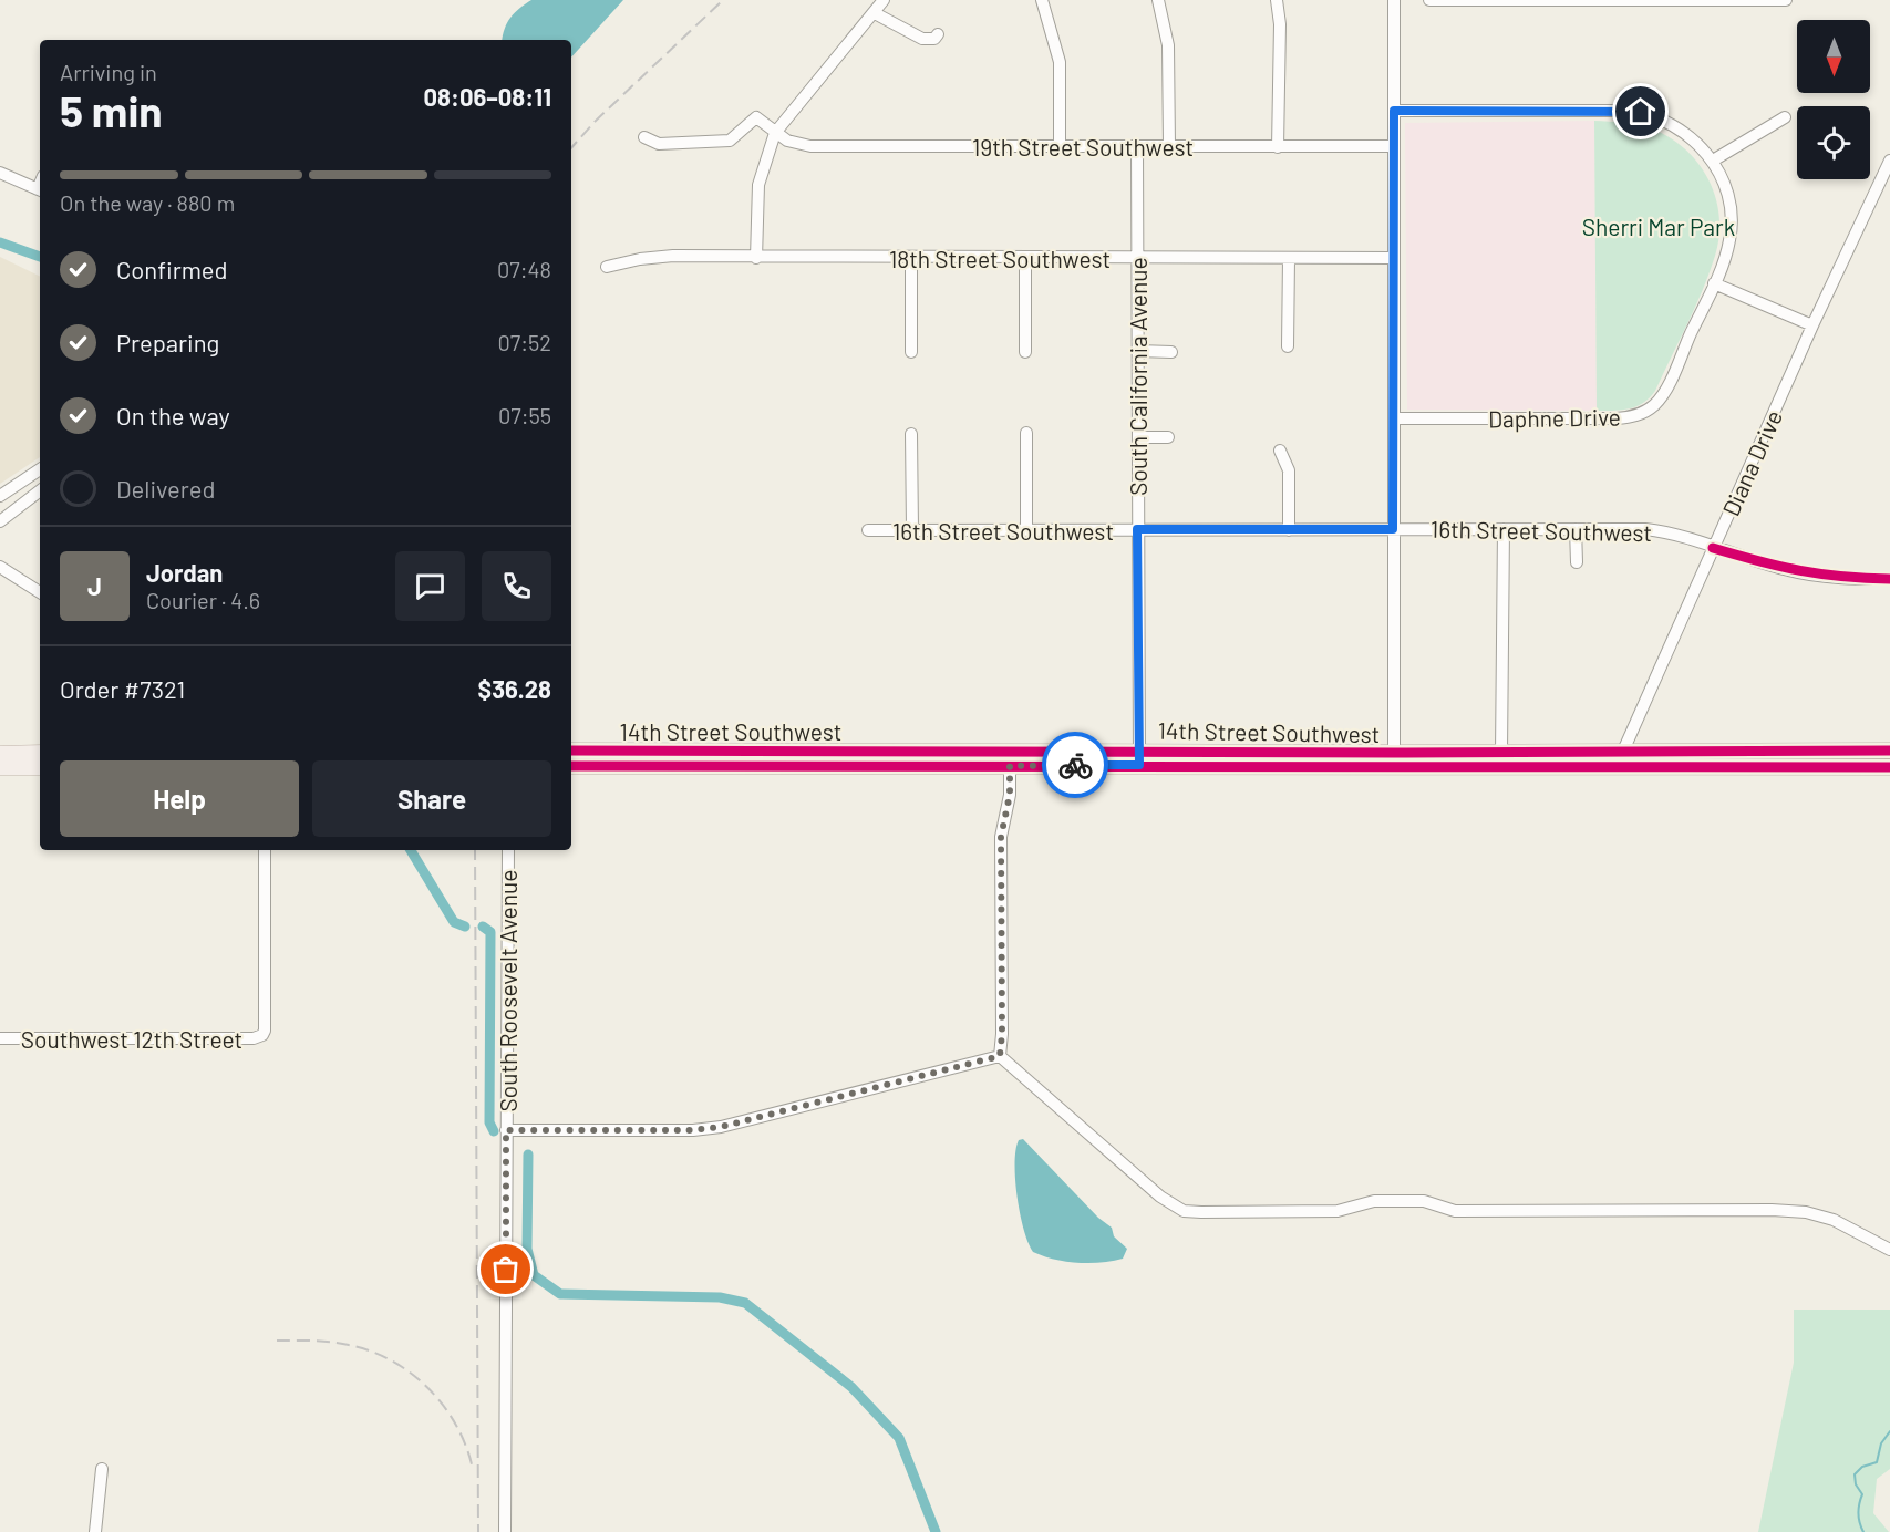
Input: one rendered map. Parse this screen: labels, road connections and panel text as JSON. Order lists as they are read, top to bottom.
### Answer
{
  "streets": {
    "main road": ["14th Street Southwest"],
    "street": [
      "19th Street Southwest",
      "18th Street Southwest",
      "South California Avenue",
      "Daphne Drive",
      "Diana Drive",
      "16th Street Southwest",
      "South Roosevelt Avenue",
      "Southwest 12th Street"
    ]
  },
  "crossings": [
    ["19th Street Southwest", "South California Avenue"],
    ["18th Street Southwest", "South California Avenue"],
    ["South California Avenue", "16th Street Southwest"],
    ["South California Avenue", "14th Street Southwest"],
    ["Diana Drive", "16th Street Southwest"],
    ["Diana Drive", "14th Street Southwest"]
  ],
  "parks": ["Sherri Mar Park"],
  "north": "bottom",
  "page": {
    "heading": ["5 min", "Arriving in", "08:06–08:11"],
    "panel": [
      "Jordan",
      "Courier · 4.6",
      "Order #7321",
      "$36.28"
    ],
    "bar": "On the way · 880 m",
    "list": [
      ["Confirmed", "07:48"],
      ["Preparing", "07:52"],
      ["On the way", "07:55"],
      "Delivered"
    ],
    "round": "J",
    "buttons": ["Help", "Share"]
  }
}
